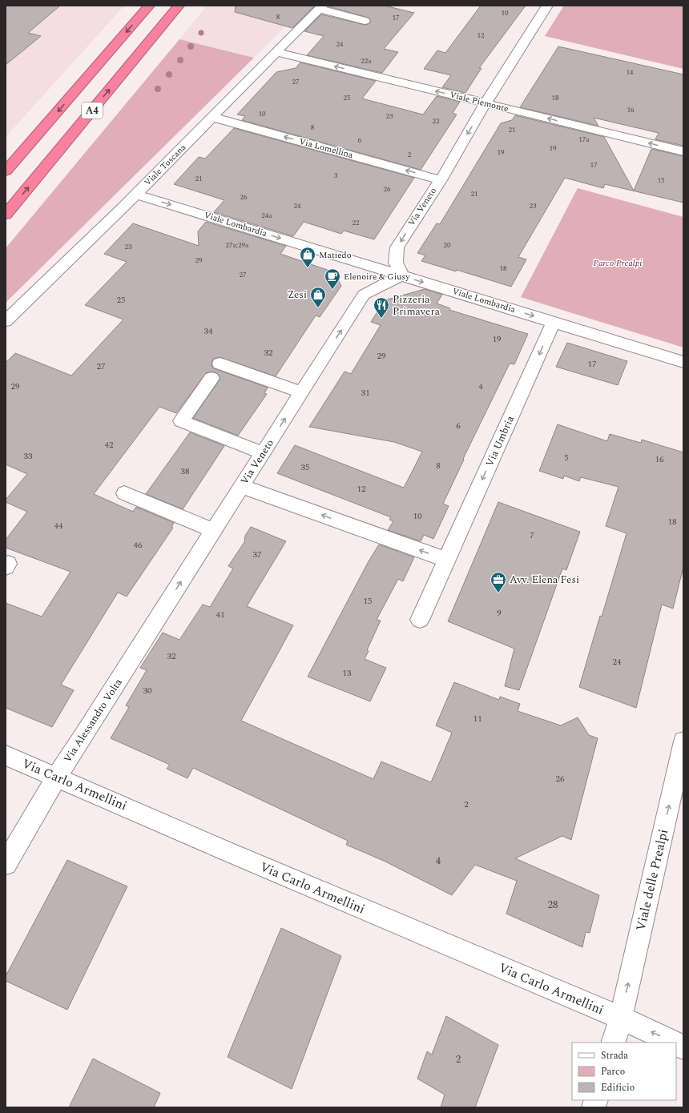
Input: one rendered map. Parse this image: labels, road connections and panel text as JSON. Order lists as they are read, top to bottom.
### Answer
{
  "streets": {
    "highway": ["A4"],
    "street": [
      "Viale Piemonte",
      "Via Lomellina",
      "Viale Toscana",
      "Via Veneto",
      "Viale Lombardia",
      "Via Umbria",
      "Via Alessandro Volta",
      "Via Carlo Armellini",
      "Viale delle Prealpi"
    ]
  },
  "crossings": [
    ["Viale Piemonte", "Viale Toscana"],
    ["Viale Piemonte", "Via Veneto"],
    ["Via Lomellina", "Viale Toscana"],
    ["Via Lomellina", "Via Veneto"],
    ["Viale Toscana", "Viale Lombardia"],
    ["Via Veneto", "Viale Lombardia"],
    ["Via Veneto", "Via Alessandro Volta"],
    ["Viale Lombardia", "Via Umbria"],
    ["Via Alessandro Volta", "Via Carlo Armellini"],
    ["Via Carlo Armellini", "Viale delle Prealpi"]
  ],
  "one_way": [
    "Viale Piemonte",
    "Via Lomellina",
    "Viale Lombardia",
    "Via Umbria",
    "Viale delle Prealpi"
  ],
  "parks": ["Parco Prealpi"],
  "places": {
    "shop": ["Matiedo", "Zesi"],
    "cafe": ["Elenoire & Giusy"],
    "restaurant": ["Pizzeria Primavera"],
    "office": ["Avv. Elena Fesi"]
  },
  "house_numbers": [
    "10",
    "8",
    "17",
    "12",
    "24",
    "22a",
    "14",
    "27",
    "25",
    "18",
    "16",
    "10",
    "23",
    "22",
    "8",
    "21",
    "17a",
    "6",
    "19",
    "19",
    "2",
    "17",
    "3",
    "21",
    "15",
    "26",
    "21",
    "26",
    "24",
    "23",
    "24a",
    "22",
    "27a;29a",
    "20",
    "23",
    "29",
    "18",
    "27",
    "25",
    "34",
    "19",
    "32",
    "29",
    "17",
    "27",
    "29",
    "4",
    "31",
    "6",
    "42",
    "33",
    "5",
    "16",
    "8",
    "35",
    "38",
    "12",
    "10",
    "18",
    "44",
    "7",
    "46",
    "37",
    "15",
    "9",
    "41",
    "32",
    "24",
    "13",
    "30",
    "11",
    "26",
    "2",
    "4",
    "28",
    "2"
  ],
  "legend": ["Strada", "Parco", "Edificio"]
}
